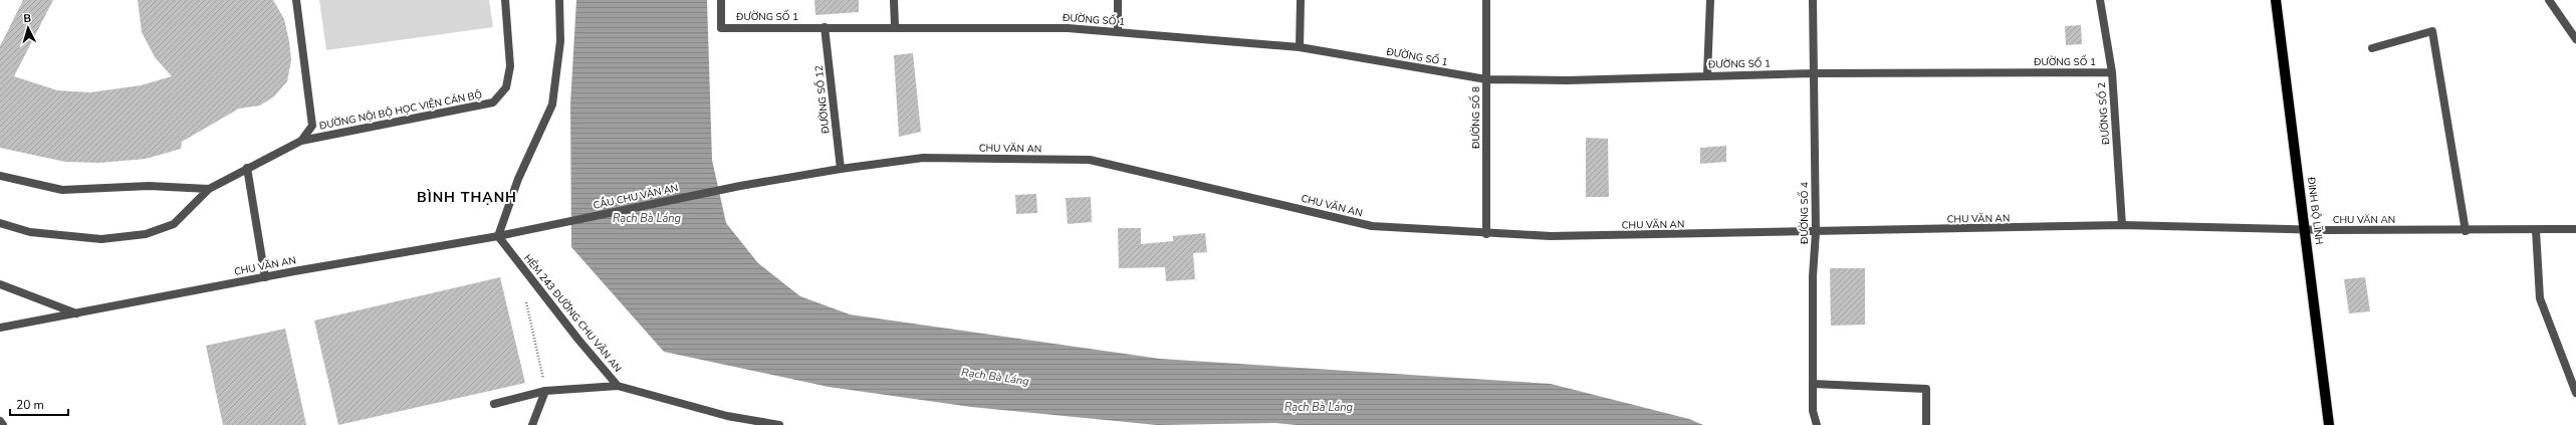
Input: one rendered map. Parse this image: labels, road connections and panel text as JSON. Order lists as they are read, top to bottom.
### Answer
{
  "streets": {
    "main road": ["ĐINH BỘ LĨNH"],
    "street": [
      "ĐƯỜNG SỐ 1",
      "ĐƯỜNG SỐ 12",
      "ĐƯỜNG NỘI BỘ HỌC VIỆN CÁN BỘ",
      "ĐƯỜNG SỐ 2",
      "ĐƯỜNG SỐ 8",
      "CHU VĂN AN",
      "CẦU CHU VĂN AN",
      "ĐƯỜNG SỐ 4",
      "HẺM 243 ĐƯỜNG CHU VĂN AN"
    ]
  },
  "crossings": [
    ["ĐƯỜNG SỐ 1", "ĐƯỜNG SỐ 12"],
    ["ĐƯỜNG SỐ 1", "ĐƯỜNG SỐ 2"],
    ["ĐƯỜNG SỐ 1", "ĐƯỜNG SỐ 8"],
    ["ĐƯỜNG SỐ 1", "ĐƯỜNG SỐ 4"],
    ["ĐƯỜNG SỐ 12", "CHU VĂN AN"],
    ["ĐƯỜNG SỐ 2", "CHU VĂN AN"],
    ["ĐƯỜNG SỐ 8", "CHU VĂN AN"],
    ["CHU VĂN AN", "CẦU CHU VĂN AN"],
    ["CHU VĂN AN", "ĐINH BỘ LĨNH"],
    ["CHU VĂN AN", "ĐƯỜNG SỐ 4"],
    ["CHU VĂN AN", "HẺM 243 ĐƯỜNG CHU VĂN AN"]
  ],
  "districts": ["BÌNH THẠNH"],
  "water": ["Rạch Bà Láng"],
  "scale_bar": "20 m",
  "north": "top"
}
